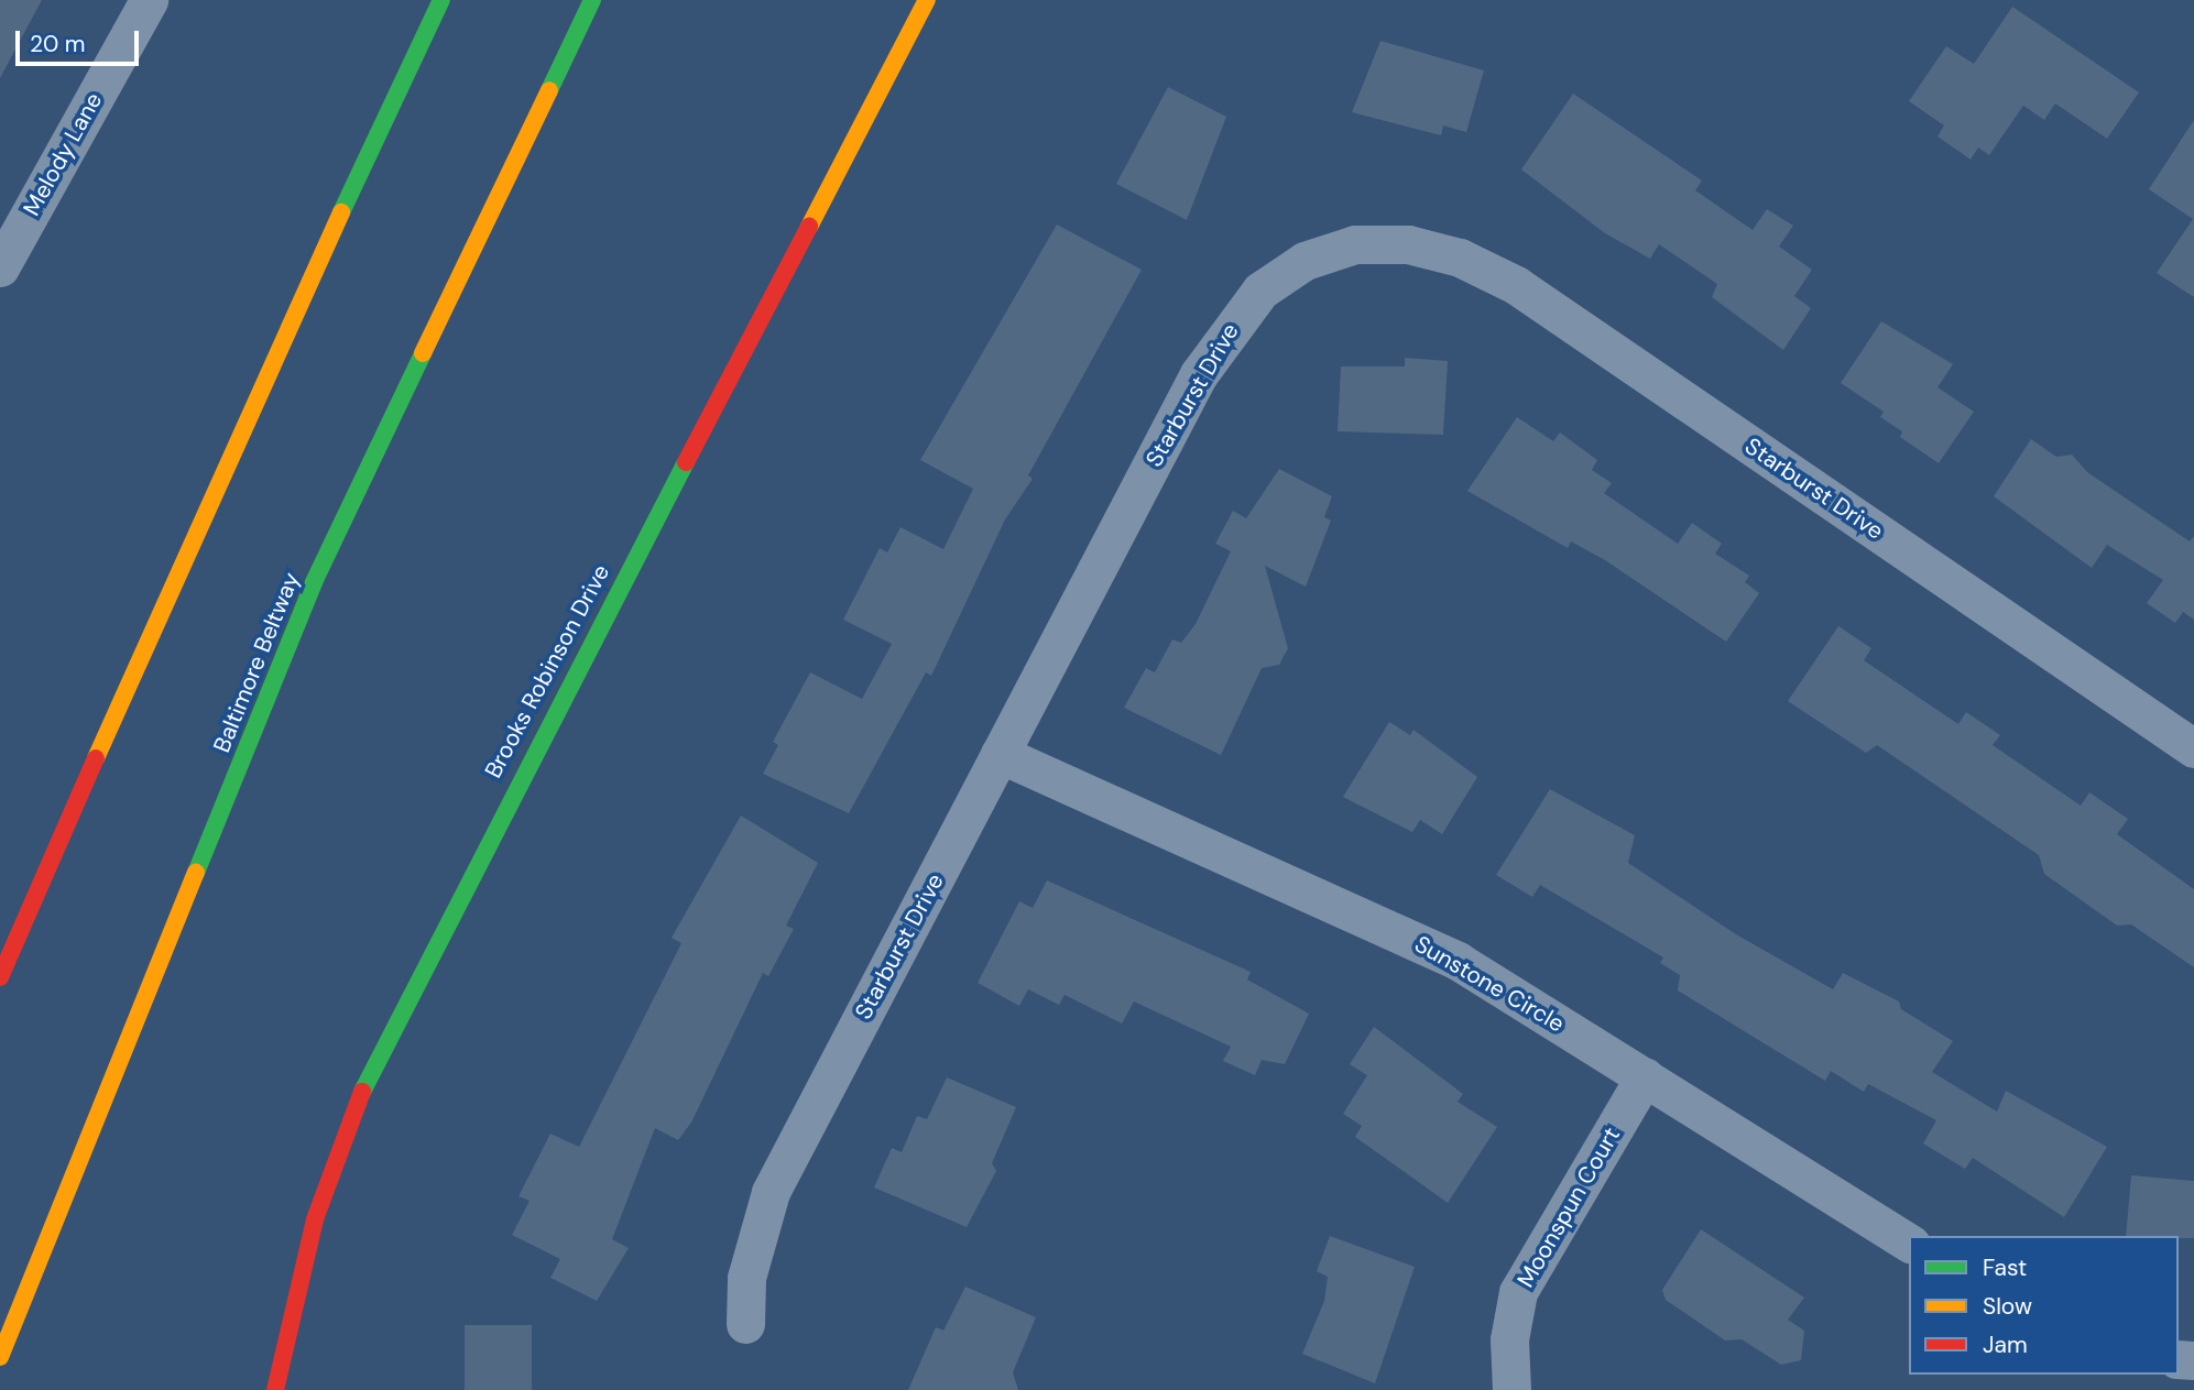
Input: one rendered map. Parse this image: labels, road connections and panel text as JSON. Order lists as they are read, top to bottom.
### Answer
{
  "streets": {
    "main road": ["Baltimore Beltway", "Brooks Robinson Drive"],
    "street": [
      "Melody Lane",
      "Starburst Drive",
      "Sunstone Circle",
      "Moonspun Court"
    ]
  },
  "crossings": [
    ["Starburst Drive", "Sunstone Circle"],
    ["Sunstone Circle", "Moonspun Court"]
  ],
  "legend": ["Fast", "Slow", "Jam"],
  "scale_bar": "20 m"
}
